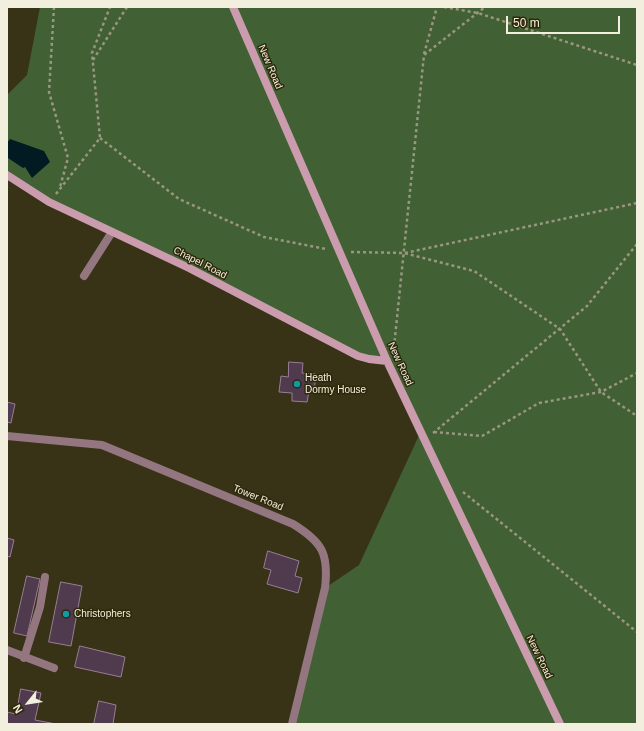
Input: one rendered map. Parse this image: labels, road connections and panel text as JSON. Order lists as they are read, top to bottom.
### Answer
{
  "streets": {
    "main road": ["New Road", "Chapel Road"],
    "street": ["Tower Road"]
  },
  "crossings": [
    ["New Road", "Chapel Road"]
  ],
  "places": ["Heath Dormy House", "Christophers"],
  "scale_bar": "50 m",
  "north": "bottom left"
}
